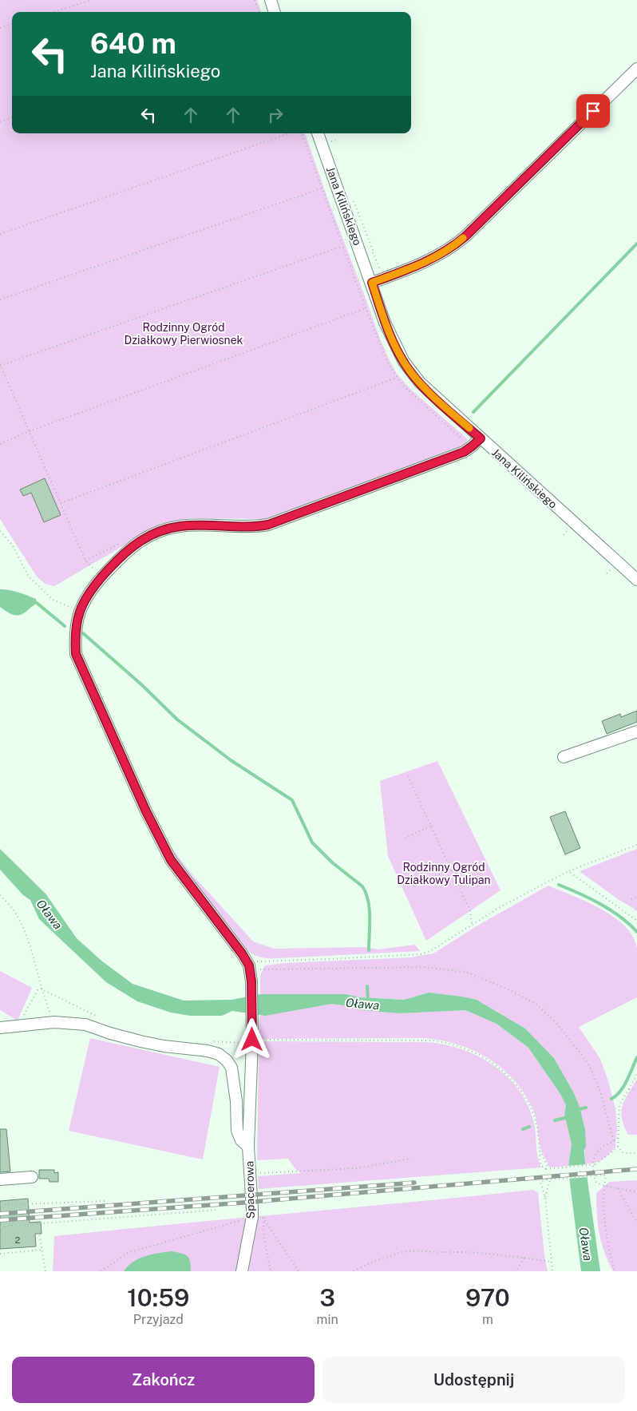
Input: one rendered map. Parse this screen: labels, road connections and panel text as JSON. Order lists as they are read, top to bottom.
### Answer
{
  "streets": {
    "street": ["Jana Kilińskiego", "Spacerowa"]
  },
  "water": ["Oława"],
  "parks": ["Rodzinny Ogród Działkowy Pierwiosnek", "Rodzinny Ogród Działkowy Tulipan"],
  "house_numbers": ["2"],
  "page": {
    "turn": ["640 m", "Jana Kilińskiego"],
    "eta": [
      "10:59",
      "Przyjazd",
      "3",
      "min",
      "970",
      "m"
    ],
    "buttons": ["Zakończ", "Udostępnij"]
  }
}
